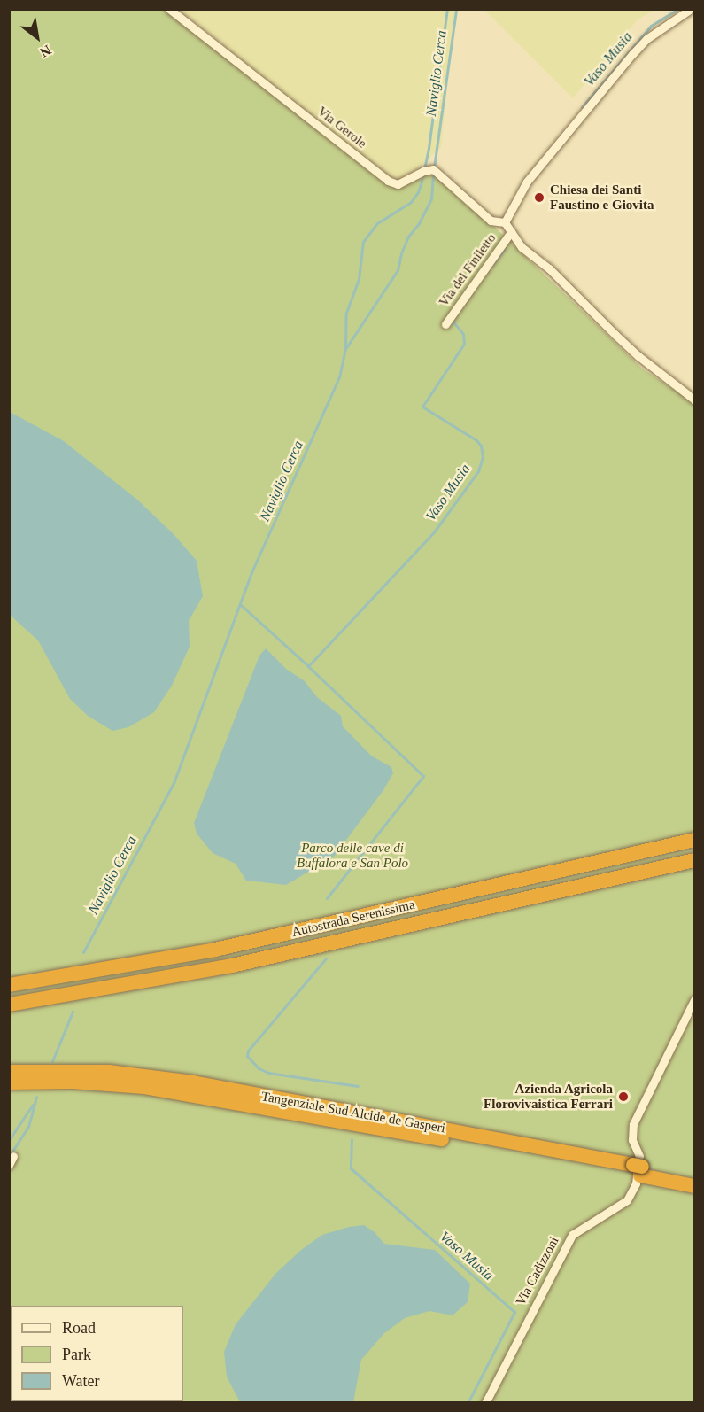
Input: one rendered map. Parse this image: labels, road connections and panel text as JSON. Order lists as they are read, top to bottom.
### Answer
{
  "streets": {
    "highway": ["Autostrada Serenissima", "Tangenziale Sud Alcide de Gasperi"],
    "street": ["Via Gerole", "Via del Finiletto", "Via Cadizzoni"]
  },
  "water": ["Vaso Musia", "Naviglio Cerca"],
  "parks": ["Parco delle cave di Buffalora e San Polo"],
  "places": ["Chiesa dei Santi Faustino e Giovita", "Azienda Agricola Florovivaistica Ferrari"],
  "legend": ["Road", "Park", "Water"],
  "north": "bottom right"
}
